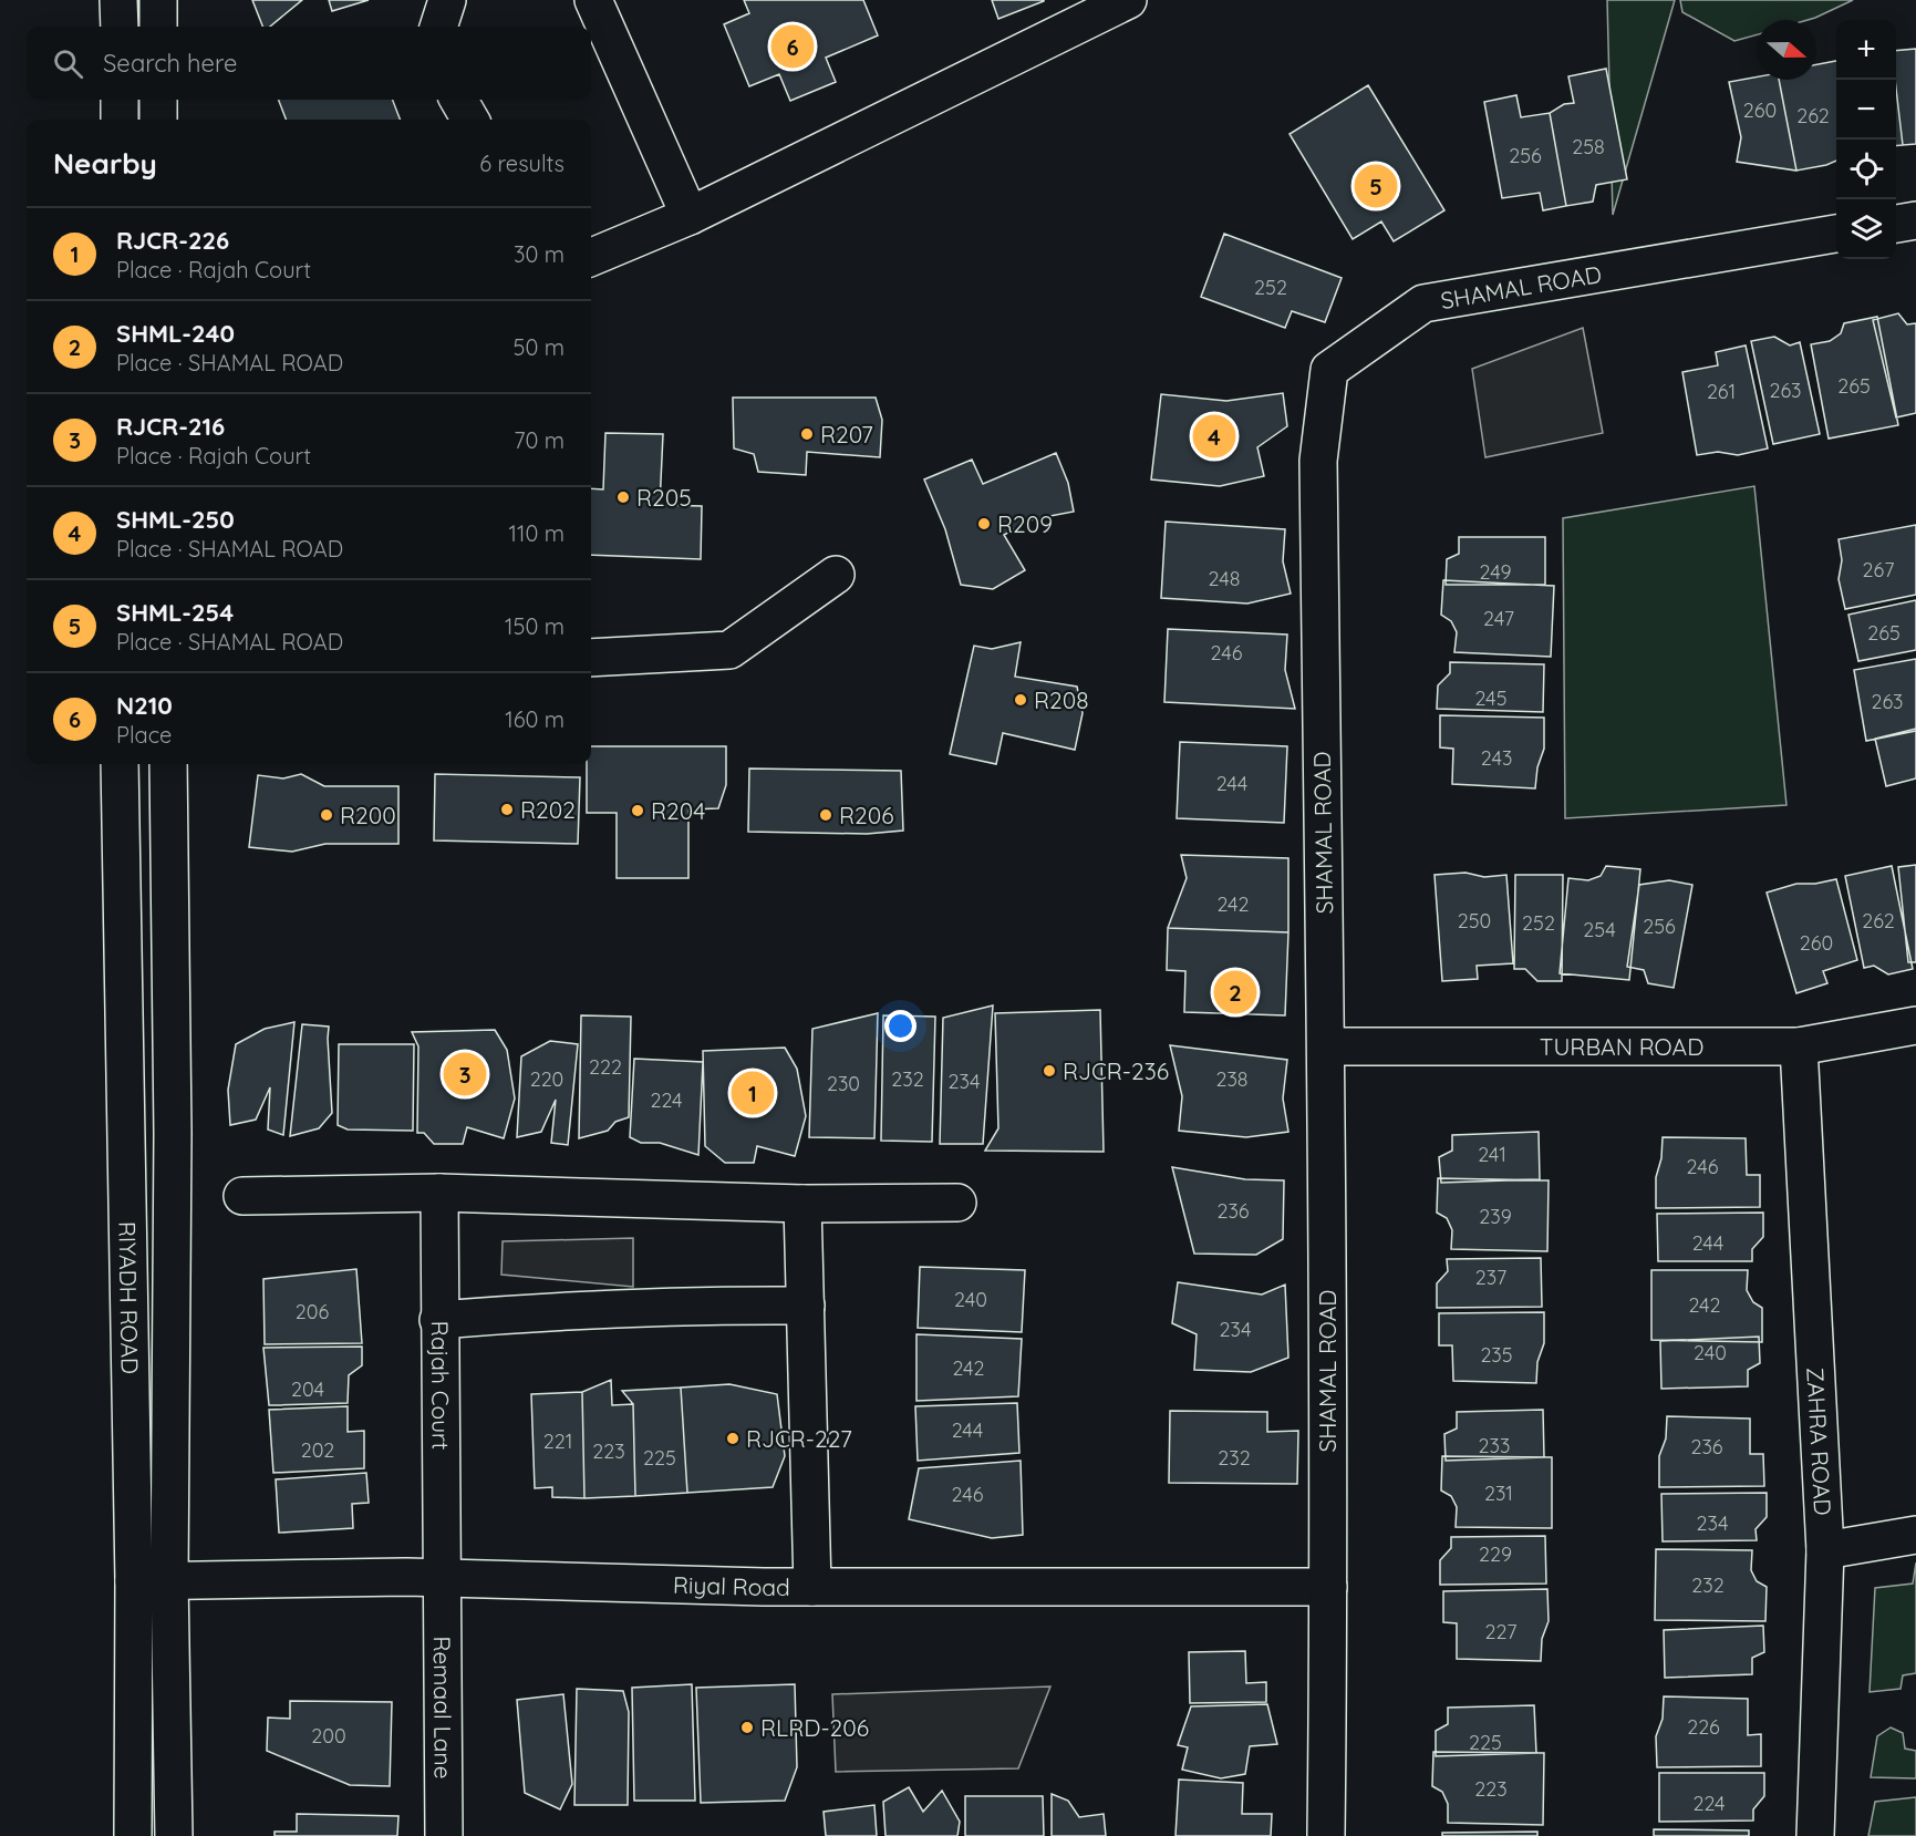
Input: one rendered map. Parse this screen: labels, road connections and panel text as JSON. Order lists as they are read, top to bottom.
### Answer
{
  "streets": {
    "street": [
      "SHAMAL ROAD",
      "TURBAN ROAD",
      "RIYADH ROAD",
      "Rajah Court",
      "ZAHRA ROAD",
      "Riyal Road",
      "Remaal Lane"
    ]
  },
  "crossings": [
    ["SHAMAL ROAD", "TURBAN ROAD"],
    ["SHAMAL ROAD", "Riyal Road"],
    ["TURBAN ROAD", "ZAHRA ROAD"],
    ["RIYADH ROAD", "Riyal Road"],
    ["Rajah Court", "Riyal Road"],
    ["Rajah Court", "Remaal Lane"],
    ["Riyal Road", "Remaal Lane"]
  ],
  "places": [
    "R207",
    "R205",
    "R209",
    "R208",
    "R202",
    "R204",
    "R200",
    "R206",
    "RJCR-236",
    "RJCR-227",
    "RLRD-206"
  ],
  "house_numbers": [
    "260",
    "262",
    "258",
    "256",
    "252",
    "265",
    "263",
    "261",
    "267",
    "249",
    "248",
    "247",
    "265",
    "246",
    "245",
    "263",
    "243",
    "244",
    "242",
    "250",
    "262",
    "252",
    "256",
    "254",
    "260",
    "222",
    "220",
    "232",
    "238",
    "234",
    "230",
    "224",
    "241",
    "246",
    "236",
    "239",
    "244",
    "237",
    "240",
    "242",
    "206",
    "234",
    "240",
    "235",
    "242",
    "204",
    "244",
    "221",
    "233",
    "236",
    "202",
    "223",
    "225",
    "232",
    "231",
    "246",
    "234",
    "229",
    "232",
    "227",
    "226",
    "200",
    "225",
    "223",
    "224"
  ],
  "north": "right",
  "page": {
    "map_buttons": ["+", "−"],
    "pins": [
      "6",
      "5",
      "4",
      "2",
      "3",
      "1"
    ],
    "search": "Search here",
    "heading": ["Nearby", "6 results"],
    "list": [
      {
        "mark": "1",
        "name": "RJCR-226",
        "note": "Place · Rajah Court",
        "value": "30 m"
      },
      {
        "mark": "2",
        "name": "SHML-240",
        "note": "Place · SHAMAL ROAD",
        "value": "50 m"
      },
      {
        "mark": "3",
        "name": "RJCR-216",
        "note": "Place · Rajah Court",
        "value": "70 m"
      },
      {
        "mark": "4",
        "name": "SHML-250",
        "note": "Place · SHAMAL ROAD",
        "value": "110 m"
      },
      {
        "mark": "5",
        "name": "SHML-254",
        "note": "Place · SHAMAL ROAD",
        "value": "150 m"
      },
      {
        "mark": "6",
        "name": "N210",
        "note": "Place",
        "value": "160 m"
      }
    ]
  }
}
